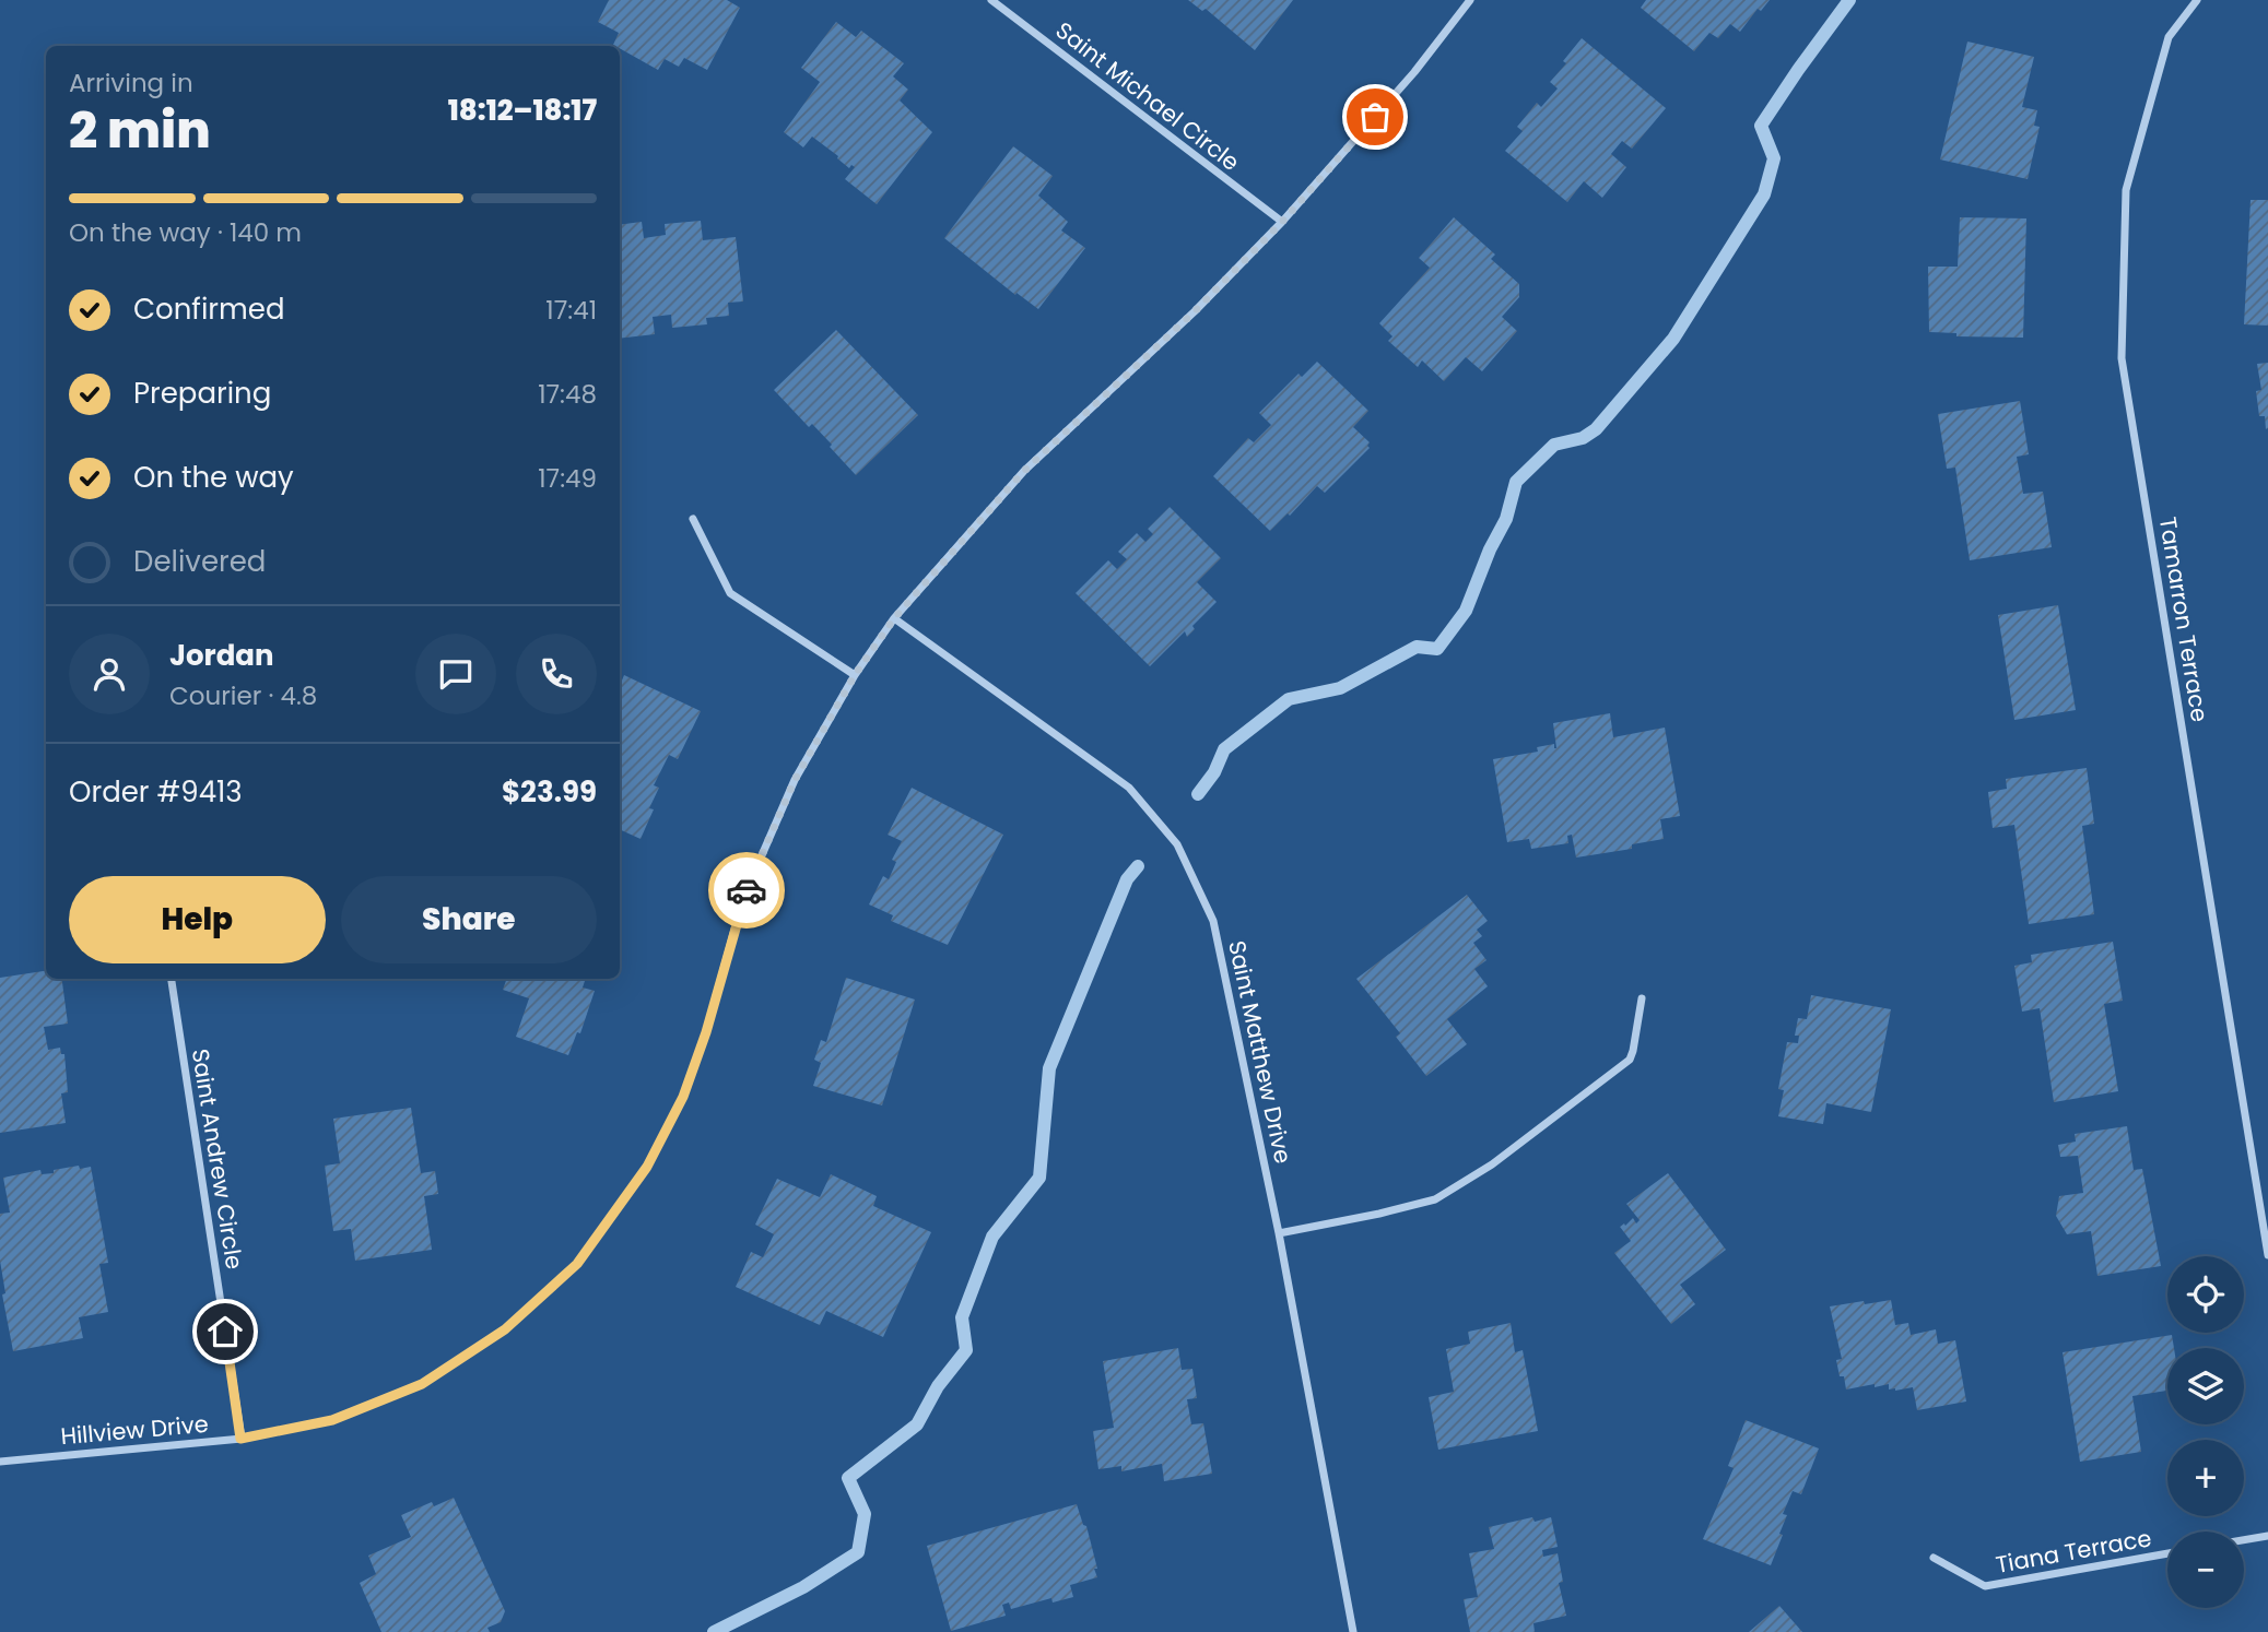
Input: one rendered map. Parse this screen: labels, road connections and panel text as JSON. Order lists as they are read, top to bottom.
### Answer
{
  "streets": {
    "street": [
      "Saint Michael Circle",
      "Tamarron Terrace",
      "Saint Matthew Drive",
      "Saint Andrew Circle",
      "Hillview Drive",
      "Tiana Terrace"
    ]
  },
  "crossings": [
    ["Saint Michael Circle", "Hillview Drive"],
    ["Saint Matthew Drive", "Hillview Drive"],
    ["Saint Andrew Circle", "Hillview Drive"]
  ],
  "page": {
    "heading": ["2 min", "Arriving in", "18:12–18:17"],
    "panel": [
      "Jordan",
      "Courier · 4.8",
      "Order #9413",
      "$23.99"
    ],
    "bar": "On the way · 140 m",
    "list": [
      ["Confirmed", "17:41"],
      ["Preparing", "17:48"],
      ["On the way", "17:49"],
      "Delivered"
    ],
    "buttons": ["Help", "Share"],
    "map_buttons": ["+", "−"]
  }
}
